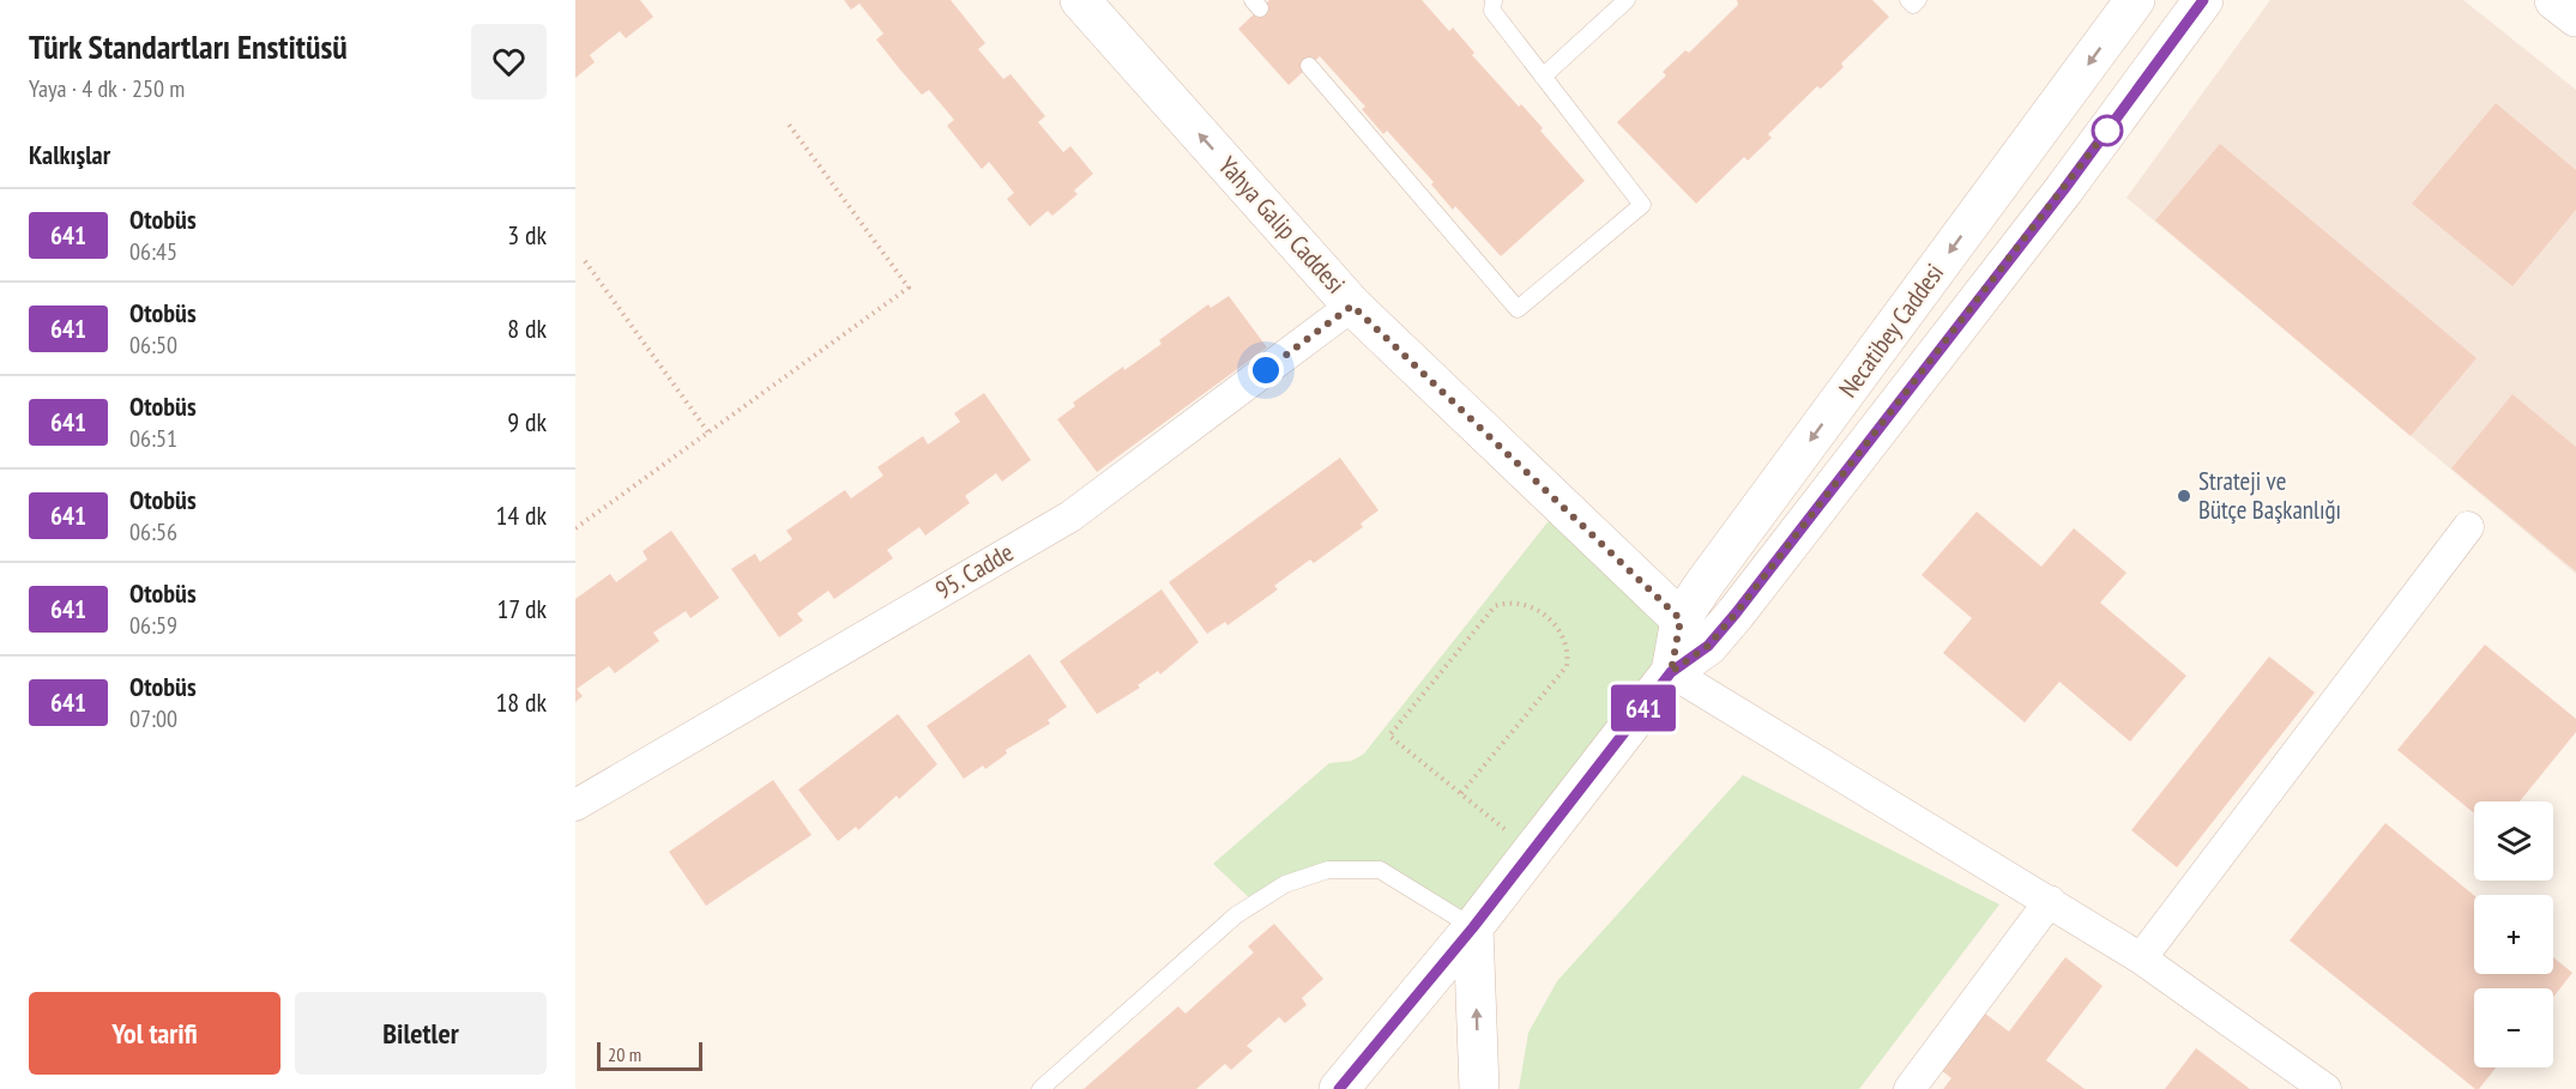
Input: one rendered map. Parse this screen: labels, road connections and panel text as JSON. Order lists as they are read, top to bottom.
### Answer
{
  "streets": {
    "main road": ["Yahya Galip Caddesi", "Necatibey Caddesi"],
    "street": ["95. Cadde"]
  },
  "crossings": [
    ["Yahya Galip Caddesi", "Necatibey Caddesi"],
    ["Yahya Galip Caddesi", "95. Cadde"]
  ],
  "one_way": ["Yahya Galip Caddesi"],
  "places": ["Strateji ve Bütçe Başkanlığı"],
  "lines": ["bus line 641"],
  "scale_bar": "20 m",
  "page": {
    "heading": [
      ["Türk Standartları Enstitüsü", "Yaya · 4 dk · 250 m"],
      "Kalkışlar"
    ],
    "on_map": "641",
    "list": [
      {
        "mark": "641",
        "name": "Otobüs",
        "note": "06:45",
        "value": "3 dk"
      },
      {
        "mark": "641",
        "name": "Otobüs",
        "note": "06:50",
        "value": "8 dk"
      },
      {
        "mark": "641",
        "name": "Otobüs",
        "note": "06:51",
        "value": "9 dk"
      },
      {
        "mark": "641",
        "name": "Otobüs",
        "note": "06:56",
        "value": "14 dk"
      },
      {
        "mark": "641",
        "name": "Otobüs",
        "note": "06:59",
        "value": "17 dk"
      },
      {
        "mark": "641",
        "name": "Otobüs",
        "note": "07:00",
        "value": "18 dk"
      }
    ],
    "map_buttons": ["+", "−"],
    "buttons": ["Yol tarifi", "Biletler"],
    "scale": "20 m"
  }
}
